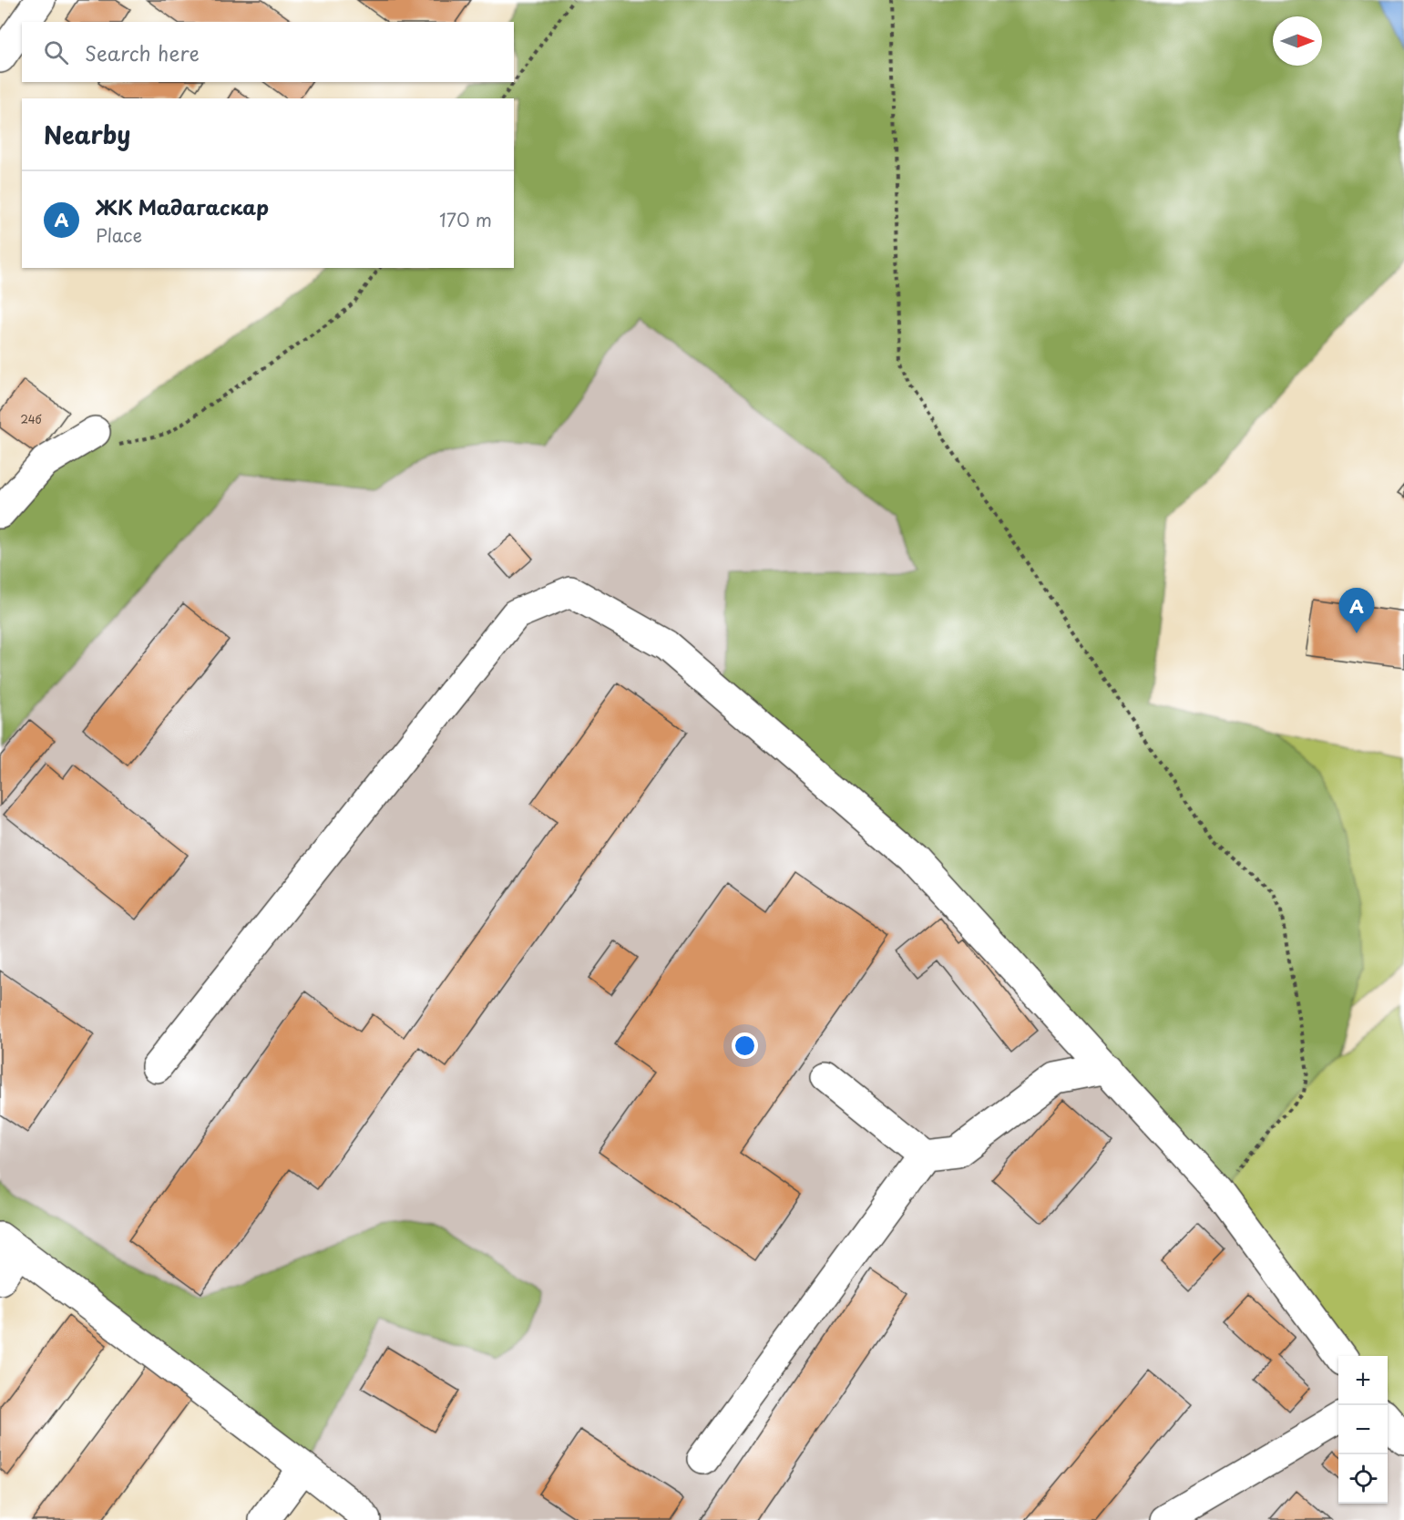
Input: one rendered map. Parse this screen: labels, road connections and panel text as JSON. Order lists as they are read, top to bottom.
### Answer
{
  "house_numbers": ["24б"],
  "north": "right",
  "page": {
    "search": "Search here",
    "heading": "Nearby",
    "list": [
      {
        "mark": "A",
        "name": "ЖК Мадагаскар",
        "note": "Place",
        "value": "170 m"
      }
    ],
    "pins": "A",
    "map_buttons": ["+", "−"]
  }
}
